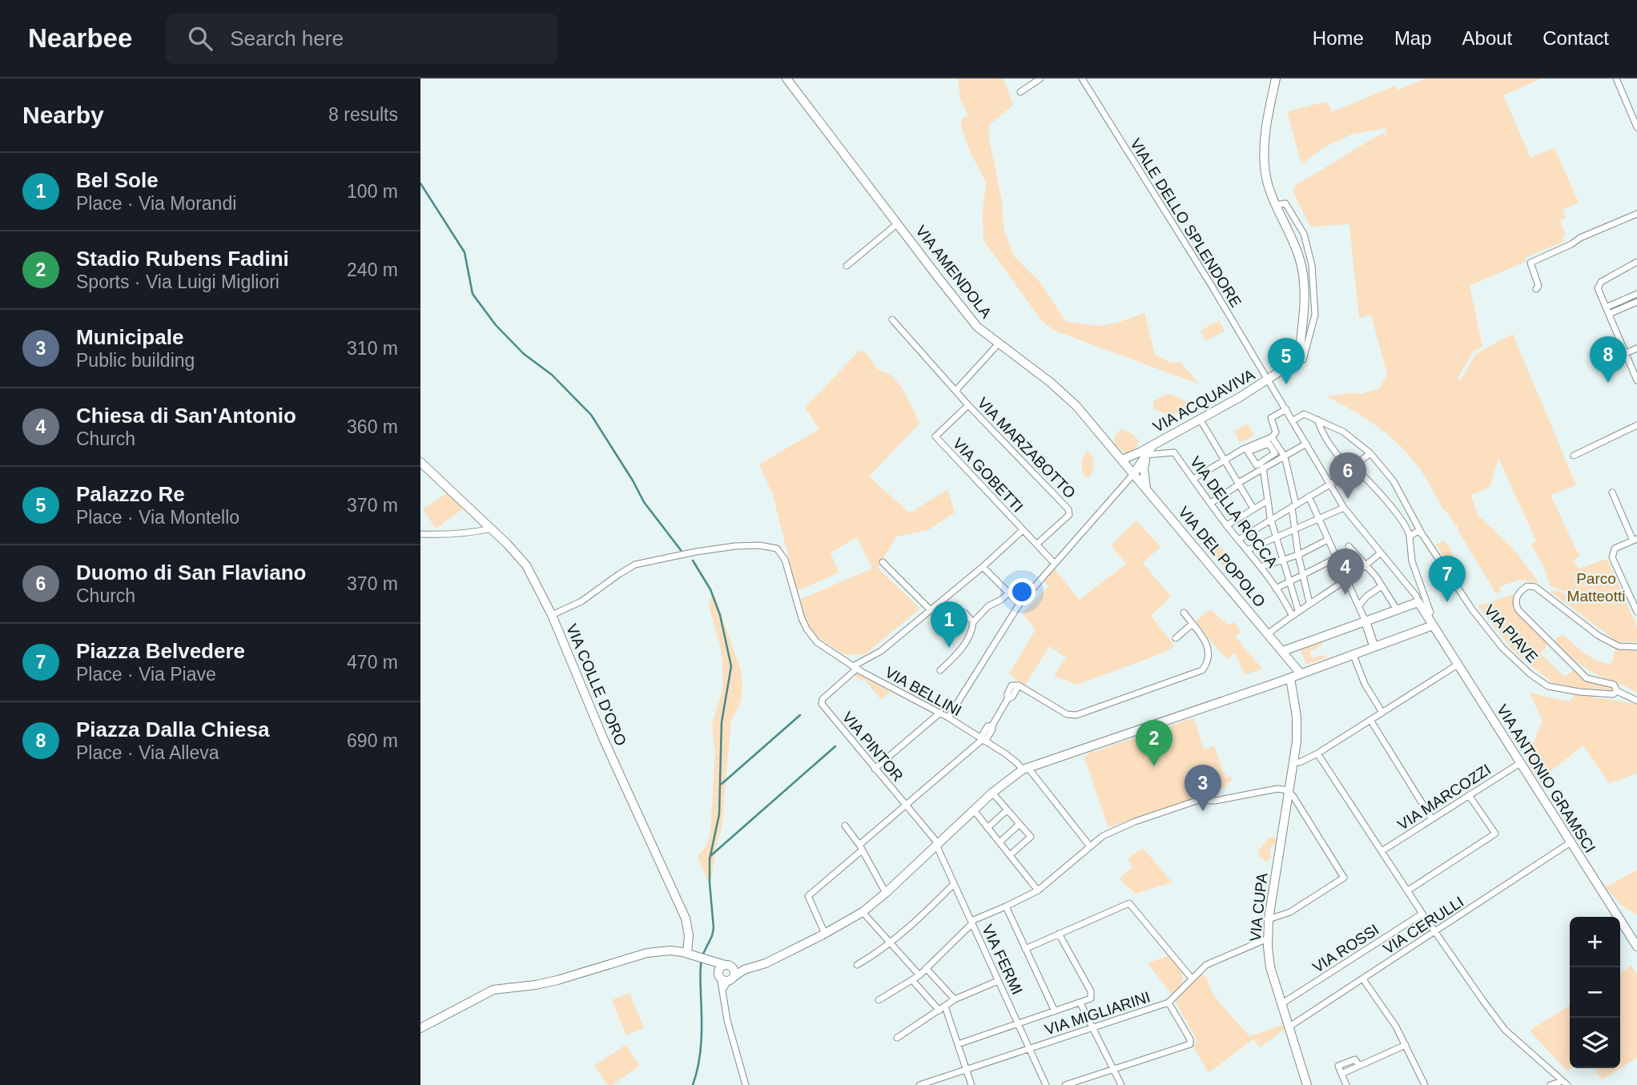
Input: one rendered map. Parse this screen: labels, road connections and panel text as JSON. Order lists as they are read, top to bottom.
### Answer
{
  "streets": {
    "main road": [
      "VIA AMENDOLA",
      "VIA ACQUAVIVA",
      "VIA DEL POPOLO",
      "VIA COLLE D'ORO",
      "VIA ANTONIO GRAMSCI",
      "VIA CUPA"
    ],
    "street": [
      "VIALE DELLO SPLENDORE",
      "VIA MARZABOTTO",
      "VIA GOBETTI",
      "VIA DELLA ROCCA",
      "VIA PIAVE",
      "VIA BELLINI",
      "VIA PINTOR",
      "VIA MARCOZZI",
      "VIA CERULLI",
      "VIA ROSSI",
      "VIA FERMI",
      "VIA MIGLIARINI"
    ]
  },
  "crossings": [
    ["VIALE DELLO SPLENDORE", "VIA ACQUAVIVA"],
    ["VIALE DELLO SPLENDORE", "VIA ANTONIO GRAMSCI"],
    ["VIA AMENDOLA", "VIA ACQUAVIVA"],
    ["VIA AMENDOLA", "VIA DEL POPOLO"],
    ["VIA ACQUAVIVA", "VIA DELLA ROCCA"],
    ["VIA ACQUAVIVA", "VIA DEL POPOLO"],
    ["VIA MARZABOTTO", "VIA GOBETTI"],
    ["VIA COLLE D'ORO", "VIA BELLINI"],
    ["VIA BELLINI", "VIA PINTOR"],
    ["VIA PINTOR", "VIA FERMI"],
    ["VIA ANTONIO GRAMSCI", "VIA MARCOZZI"],
    ["VIA ANTONIO GRAMSCI", "VIA CERULLI"],
    ["VIA CUPA", "VIA CERULLI"],
    ["VIA CUPA", "VIA ROSSI"],
    ["VIA CUPA", "VIA MIGLIARINI"],
    ["VIA FERMI", "VIA MIGLIARINI"]
  ],
  "parks": ["Parco Matteotti"],
  "page": {
    "header": "Nearbee",
    "search": "Search here",
    "nav": [
      "Home",
      "Map",
      "About",
      "Contact"
    ],
    "heading": ["Nearby", "8 results"],
    "list": [
      {
        "mark": "1",
        "name": "Bel Sole",
        "note": "Place · Via Morandi",
        "value": "100 m"
      },
      {
        "mark": "2",
        "name": "Stadio Rubens Fadini",
        "note": "Sports · Via Luigi Migliori",
        "value": "240 m"
      },
      {
        "mark": "3",
        "name": "Municipale",
        "note": "Public building",
        "value": "310 m"
      },
      {
        "mark": "4",
        "name": "Chiesa di San'Antonio",
        "note": "Church",
        "value": "360 m"
      },
      {
        "mark": "5",
        "name": "Palazzo Re",
        "note": "Place · Via Montello",
        "value": "370 m"
      },
      {
        "mark": "6",
        "name": "Duomo di San Flaviano",
        "note": "Church",
        "value": "370 m"
      },
      {
        "mark": "7",
        "name": "Piazza Belvedere",
        "note": "Place · Via Piave",
        "value": "470 m"
      },
      {
        "mark": "8",
        "name": "Piazza Dalla Chiesa",
        "note": "Place · Via Alleva",
        "value": "690 m"
      }
    ],
    "pins": [
      "8",
      "5",
      "6",
      "4",
      "7",
      "1",
      "2",
      "3"
    ],
    "map_buttons": ["+", "−"]
  }
}
